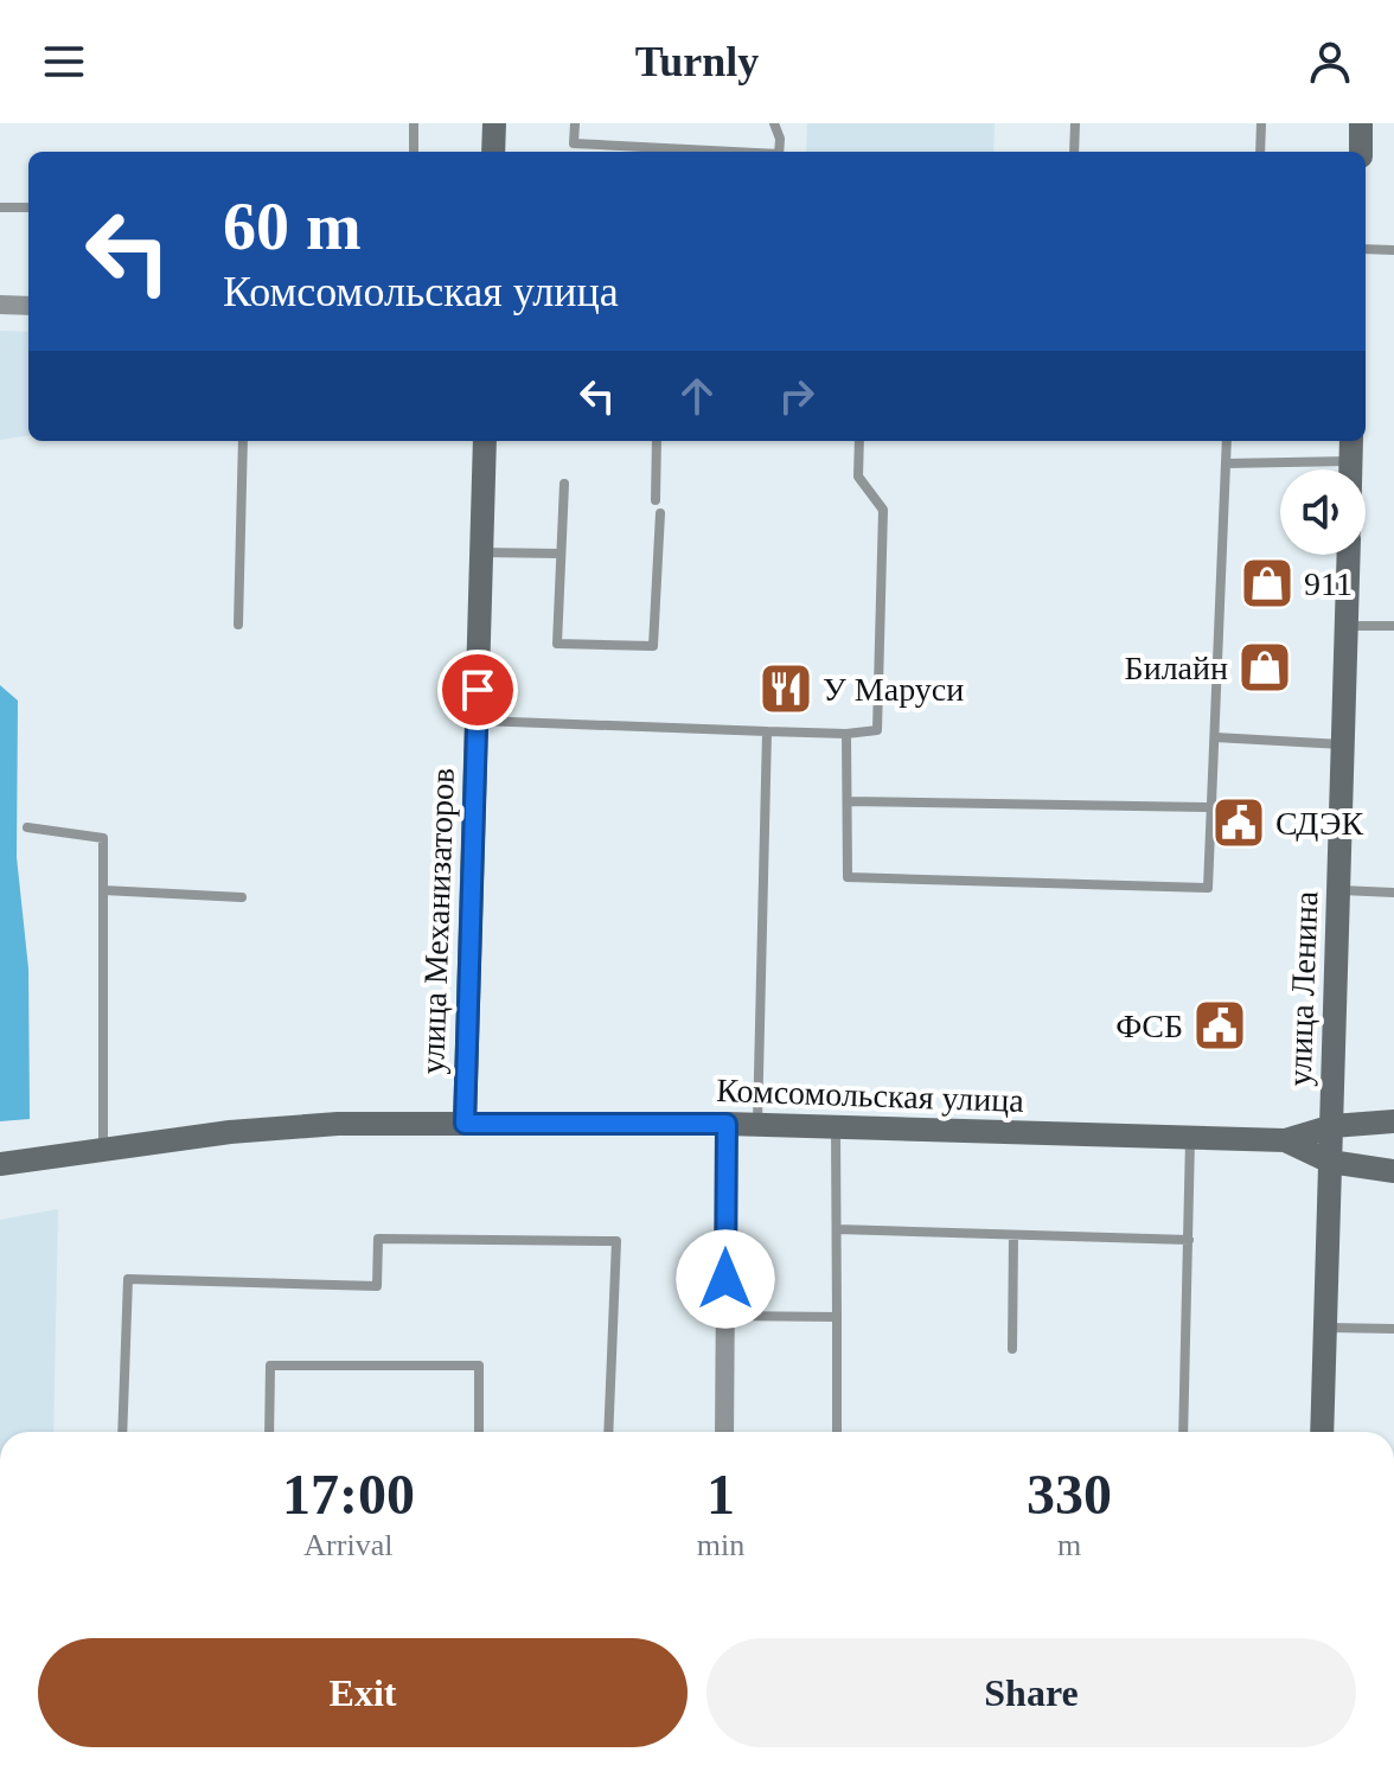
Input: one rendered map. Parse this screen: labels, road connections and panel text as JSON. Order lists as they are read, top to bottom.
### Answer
{
  "streets": {
    "main road": ["улица Механизаторов", "улица Ленина", "Комсомольская улица"]
  },
  "crossings": [
    ["улица Механизаторов", "Комсомольская улица"],
    ["улица Ленина", "Комсомольская улица"]
  ],
  "places": {
    "shop": ["911", "Билайн"],
    "restaurant": ["У Маруси"],
    "public building": ["СДЭК", "ФСБ"]
  },
  "page": {
    "header": "Turnly",
    "turn": ["60 m", "Комсомольская улица"],
    "eta": [
      "17:00",
      "Arrival",
      "1",
      "min",
      "330",
      "m"
    ],
    "buttons": ["Exit", "Share"]
  }
}
